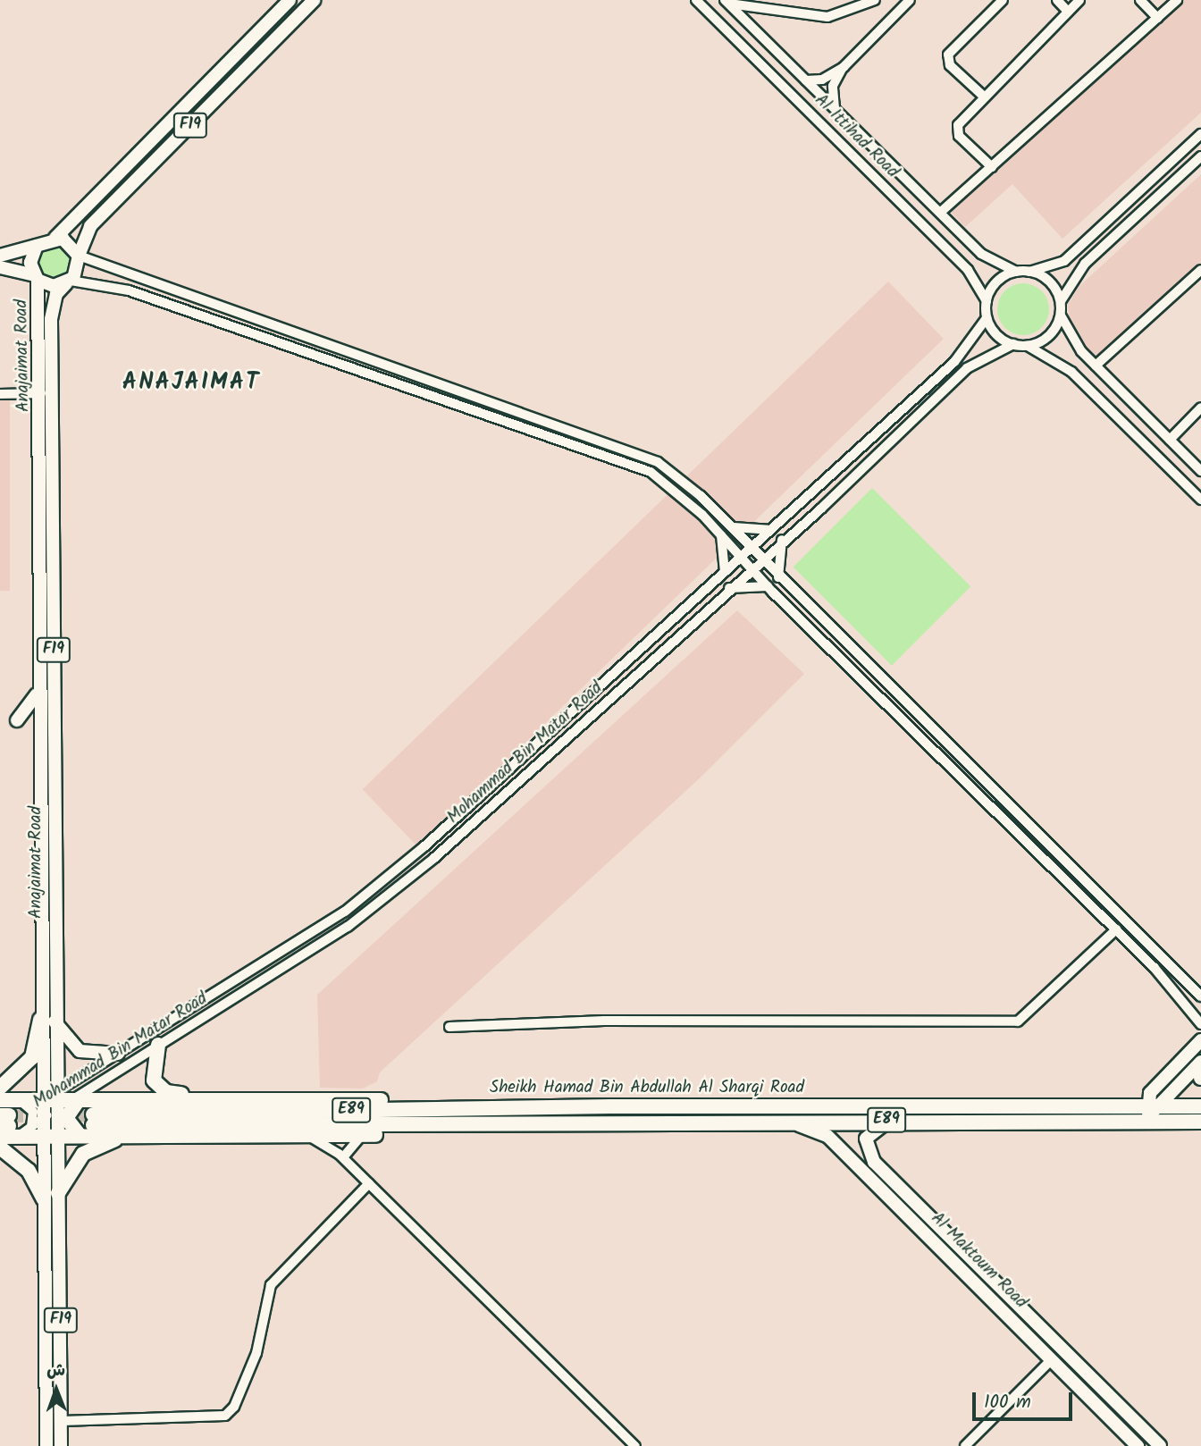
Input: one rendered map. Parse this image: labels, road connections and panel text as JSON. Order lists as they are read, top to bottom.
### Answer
{
  "streets": {
    "highway": ["Sheikh Hamad Bin Abdullah Al Sharqi Road", "E89"],
    "main road": ["F19", "Anajaimat Road", "Al Maktoum Road"],
    "street": ["Al Ittihad Road", "Mohammad Bin Matar Road"]
  },
  "crossings": [
    ["F19", "Anajaimat Road"],
    ["Al Ittihad Road", "Mohammad Bin Matar Road"],
    ["Anajaimat Road", "Mohammad Bin Matar Road"],
    ["Sheikh Hamad Bin Abdullah Al Sharqi Road", "Al Maktoum Road"]
  ],
  "districts": ["ANAJAIMAT"],
  "scale_bar": "100 m",
  "north": "top"
}
